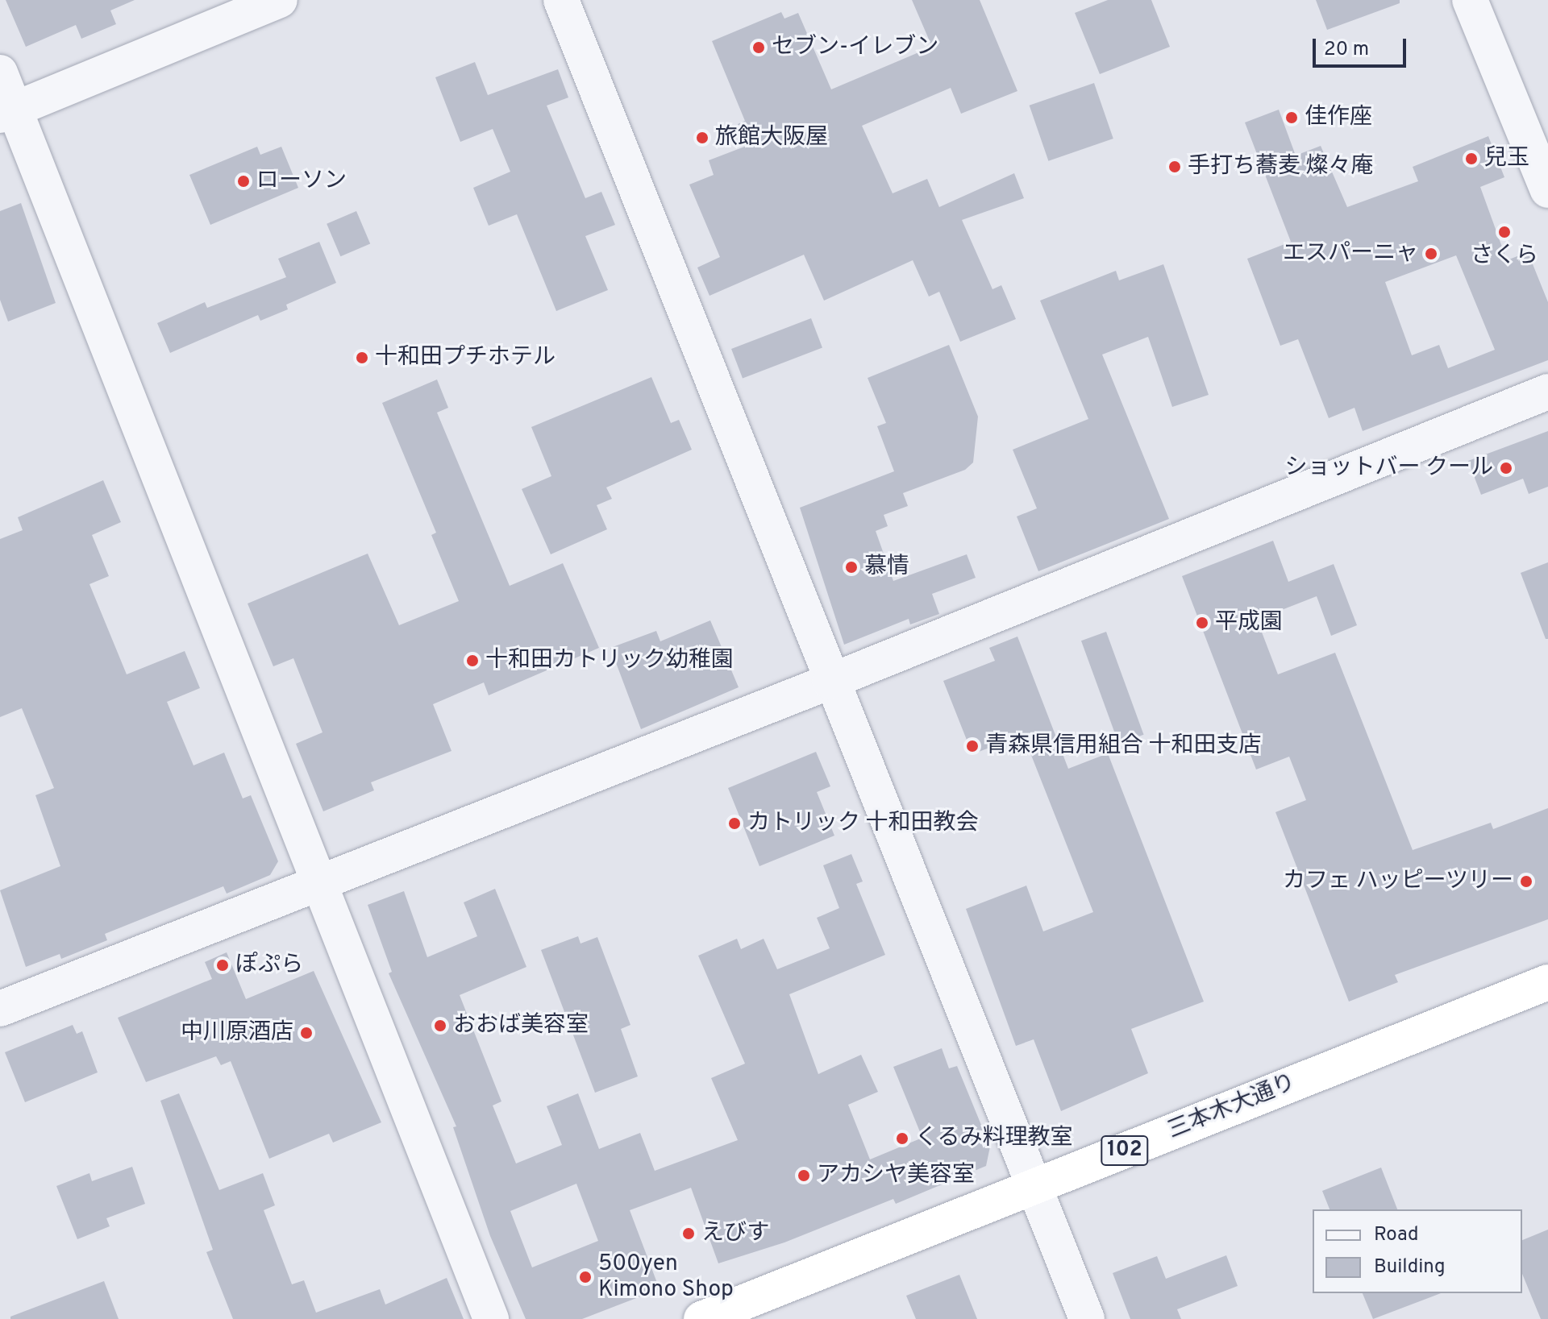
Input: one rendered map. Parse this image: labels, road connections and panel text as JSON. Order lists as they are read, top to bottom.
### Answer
{
  "streets": {
    "highway": ["三本木大通り", "102"]
  },
  "places": [
    "セブン-イレブン",
    "佳作座",
    "旅館大阪屋",
    "兒玉",
    "手打ち蕎麦 燦々庵",
    "ローソン",
    "さくら",
    "エスパーニャ",
    "十和田プチホテル",
    "ショットバー クール",
    "慕情",
    "平成園",
    "十和田カトリック幼稚園",
    "青森県信用組合 十和田支店",
    "カトリック 十和田教会",
    "カフェ ハッピーツリー",
    "ぽぷら",
    "おおば美容室",
    "中川原酒店",
    "くるみ料理教室",
    "アカシヤ美容室",
    "えびす",
    "500yen Kimono Shop"
  ],
  "legend": ["Road", "Building"],
  "scale_bar": "20 m"
}
